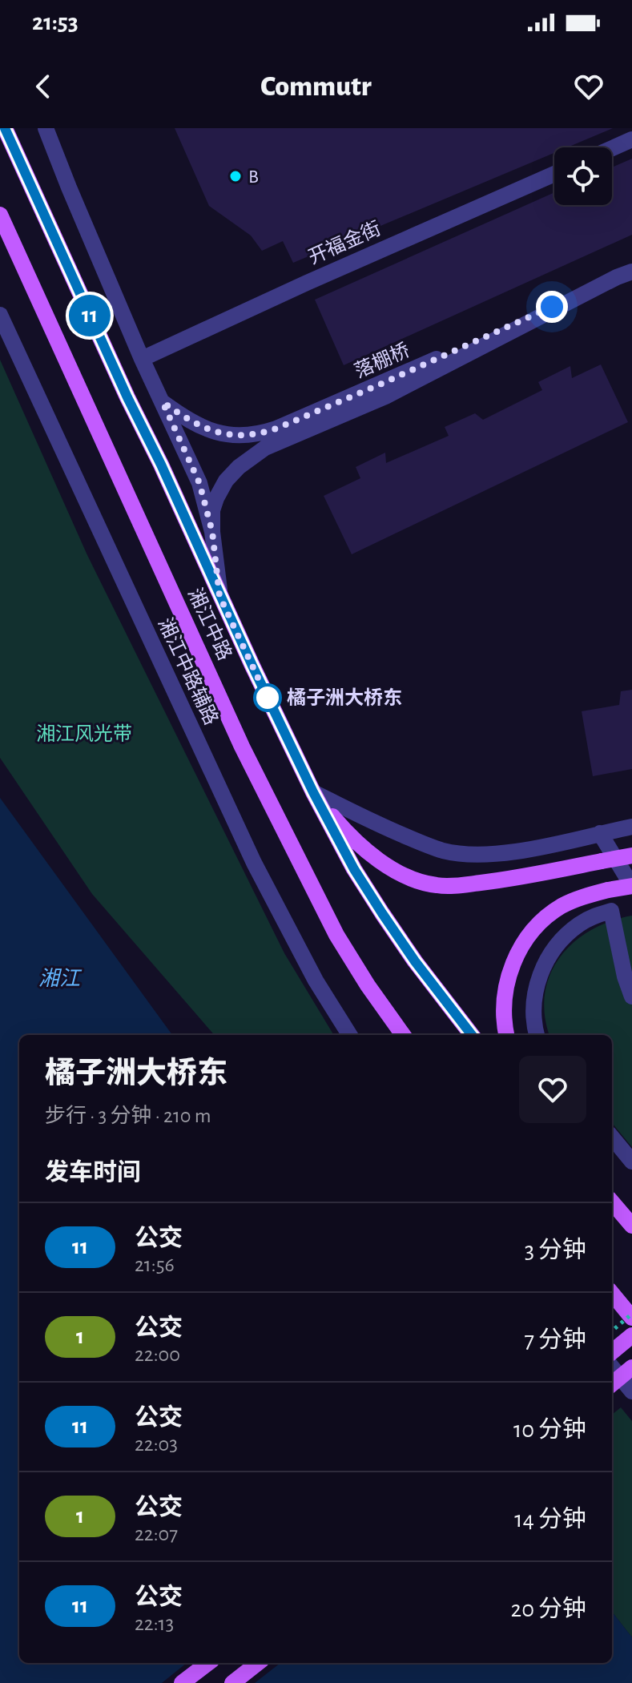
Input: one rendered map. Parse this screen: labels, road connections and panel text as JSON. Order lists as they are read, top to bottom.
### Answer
{
  "streets": {
    "main road": ["湘江中路"],
    "street": ["开福金街", "落棚桥", "湘江中路辅路"]
  },
  "crossings": [
    ["开福金街", "湘江中路"],
    ["落棚桥", "湘江中路"]
  ],
  "water": ["湘江"],
  "parks": ["湘江风光带"],
  "places": ["B", "橘子洲大桥东"],
  "lines": ["bus line 11"],
  "page": {
    "status": "21:53",
    "header": "Commutr",
    "on_map": "11",
    "heading": [
      ["橘子洲大桥东", "步行 · 3 分钟 · 210 m"],
      "发车时间"
    ],
    "list": [
      {
        "mark": "11",
        "name": "公交",
        "note": "21:56",
        "value": "3 分钟"
      },
      {
        "mark": "1",
        "name": "公交",
        "note": "22:00",
        "value": "7 分钟"
      },
      {
        "mark": "11",
        "name": "公交",
        "note": "22:03",
        "value": "10 分钟"
      },
      {
        "mark": "1",
        "name": "公交",
        "note": "22:07",
        "value": "14 分钟"
      },
      {
        "mark": "11",
        "name": "公交",
        "note": "22:13",
        "value": "20 分钟"
      }
    ]
  }
}
